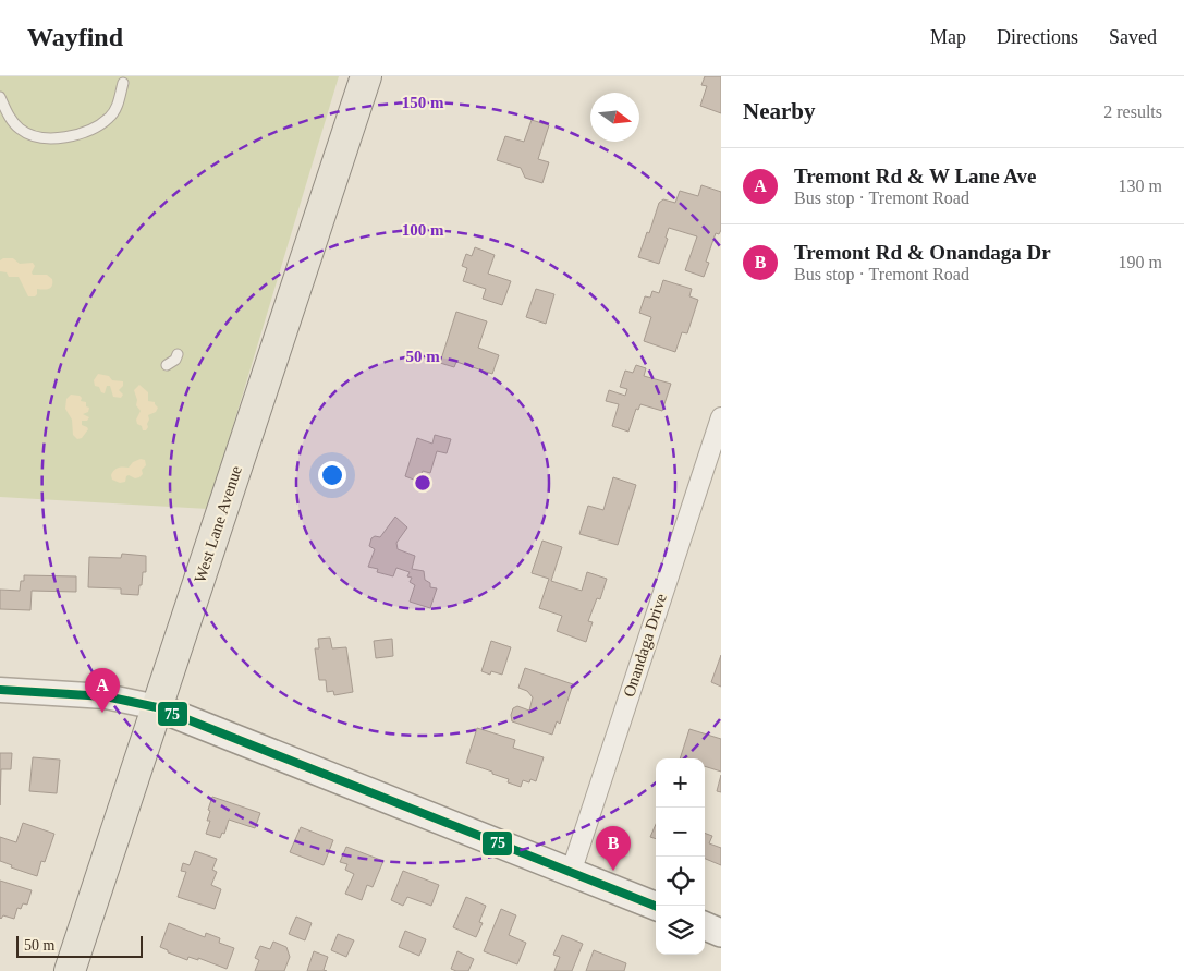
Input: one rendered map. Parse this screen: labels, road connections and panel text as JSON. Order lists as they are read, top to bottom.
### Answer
{
  "streets": {
    "main road": ["West Lane Avenue"],
    "street": ["Onandaga Drive"]
  },
  "lines": ["transit line 75"],
  "scale_bar": "50 m",
  "north": "right",
  "page": {
    "header": "Wayfind",
    "nav": ["Map", "Directions", "Saved"],
    "heading": ["Nearby", "2 results"],
    "list": [
      {
        "mark": "A",
        "name": "Tremont Rd & W Lane Ave",
        "note": "Bus stop · Tremont Road",
        "value": "130 m"
      },
      {
        "mark": "B",
        "name": "Tremont Rd & Onandaga Dr",
        "note": "Bus stop · Tremont Road",
        "value": "190 m"
      }
    ],
    "pins": ["A", "B"],
    "map_buttons": ["+", "−"],
    "scale": "50 m"
  },
  "rings": ["150 m", "100 m", "50 m"]
}
